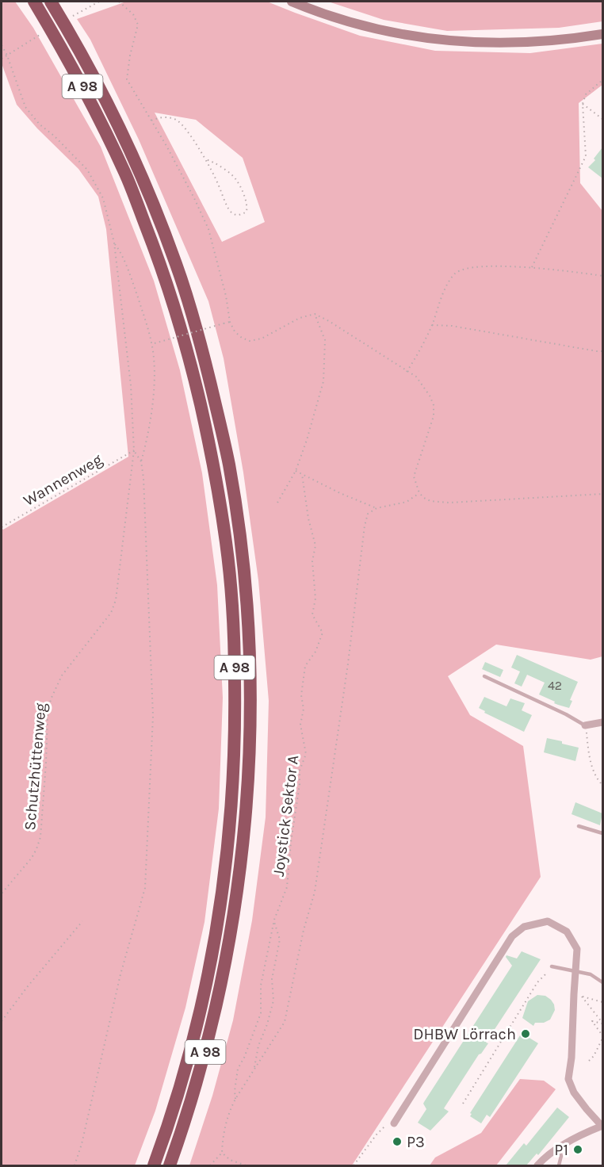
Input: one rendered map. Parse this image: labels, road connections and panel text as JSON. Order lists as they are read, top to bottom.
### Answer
{
  "streets": {
    "highway": ["A 98"],
    "path": ["Wannenweg", "Schutzhüttenweg", "Joystick Sektor A"]
  },
  "crossings": [
    ["Wannenweg", "Schutzhüttenweg"]
  ],
  "places": ["DHBW Lörrach", "P3", "P1"],
  "house_numbers": ["42"]
}
